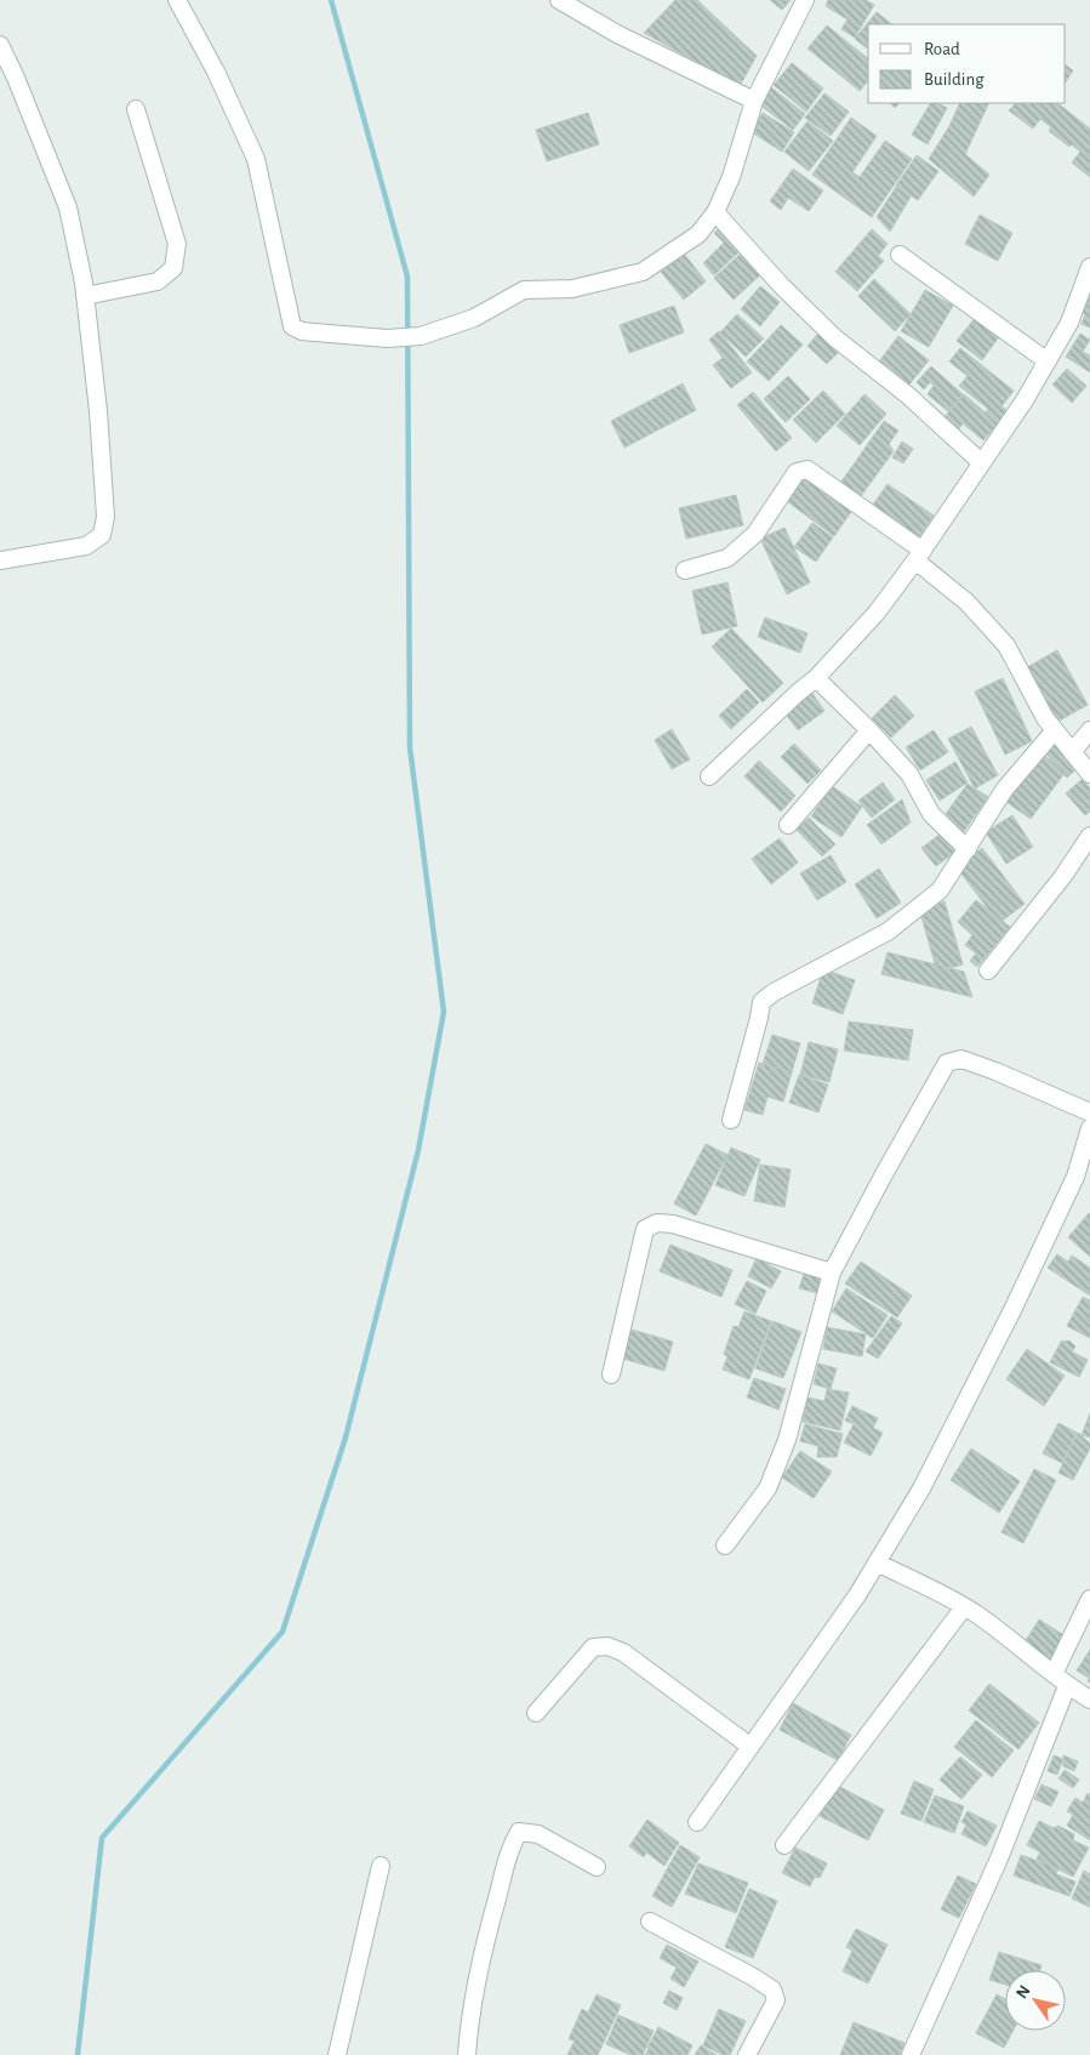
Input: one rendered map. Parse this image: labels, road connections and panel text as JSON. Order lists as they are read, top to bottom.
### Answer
{
  "legend": ["Road", "Building"],
  "north": "top left"
}
